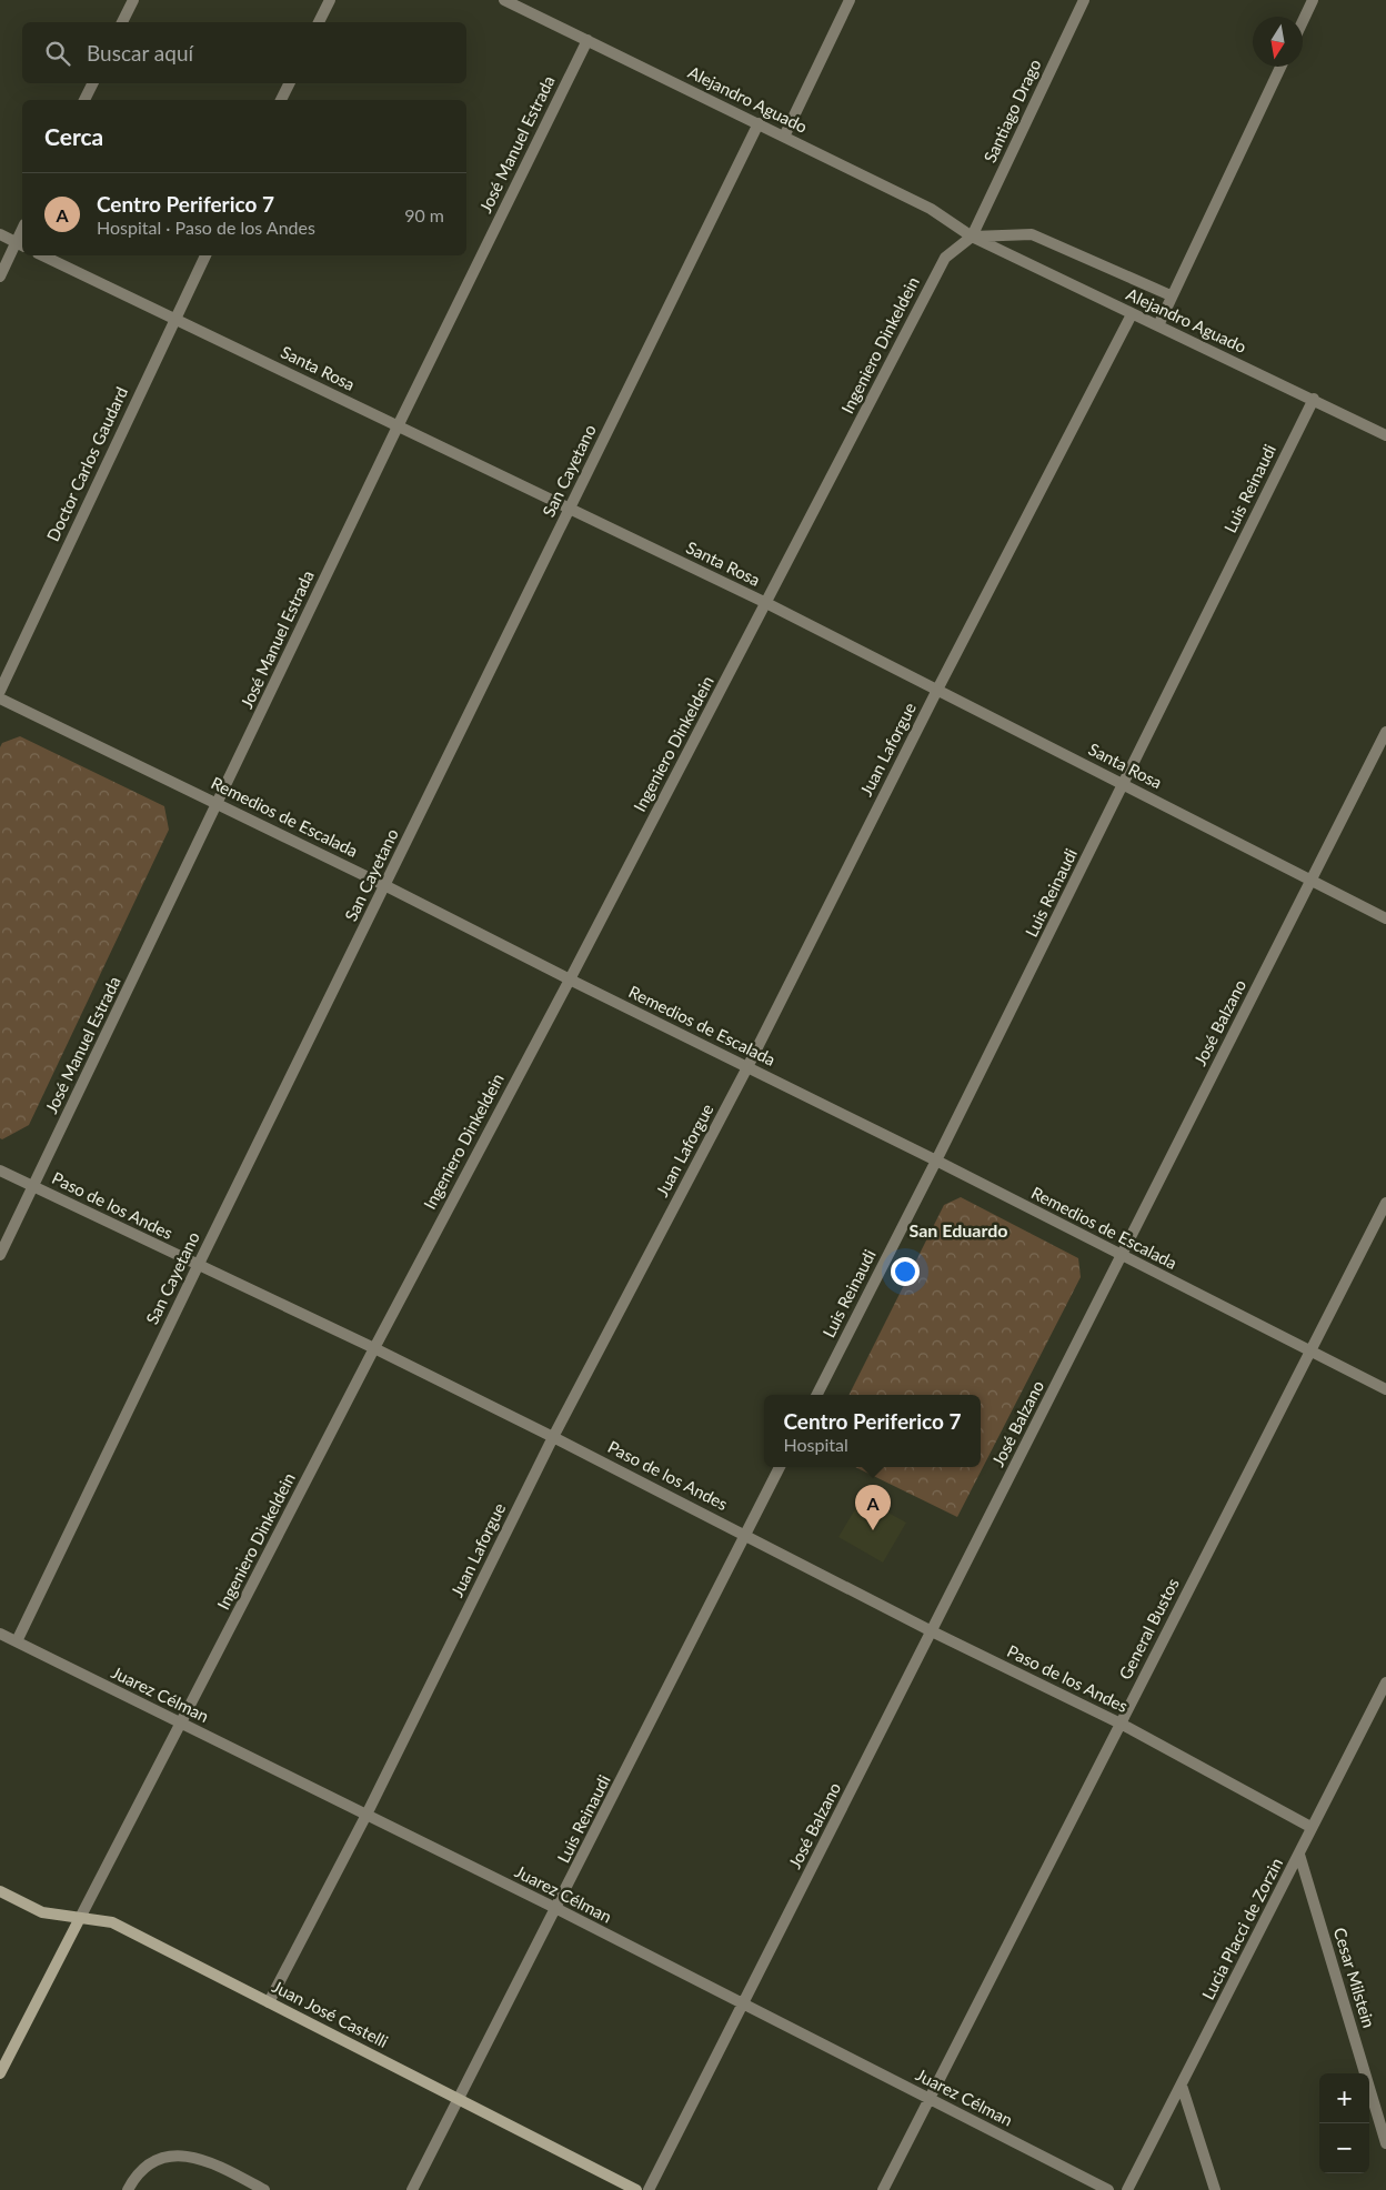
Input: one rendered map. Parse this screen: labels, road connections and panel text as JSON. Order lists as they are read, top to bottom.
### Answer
{
  "streets": {
    "main road": ["Ingeniero Dinkeldein", "Juan José Castelli"],
    "street": [
      "Alejandro Aguado",
      "Santiago Drago",
      "José Manuel Estrada",
      "Santa Rosa",
      "Doctor Carlos Gaudard",
      "San Cayetano",
      "Luis Reinaudi",
      "Juan Laforgue",
      "Remedios de Escalada",
      "José Balzano",
      "Paso de los Andes",
      "General Bustos",
      "Juarez Célman",
      "Lucia Placci de Zorzin",
      "Cesar Milstein"
    ]
  },
  "crossings": [
    ["Alejandro Aguado", "Santiago Drago"],
    ["Alejandro Aguado", "José Manuel Estrada"],
    ["Alejandro Aguado", "Ingeniero Dinkeldein"],
    ["Alejandro Aguado", "San Cayetano"],
    ["Alejandro Aguado", "Luis Reinaudi"],
    ["Alejandro Aguado", "Juan Laforgue"],
    ["Santiago Drago", "Ingeniero Dinkeldein"],
    ["José Manuel Estrada", "Santa Rosa"],
    ["José Manuel Estrada", "Remedios de Escalada"],
    ["José Manuel Estrada", "Paso de los Andes"],
    ["Ingeniero Dinkeldein", "Santa Rosa"],
    ["Ingeniero Dinkeldein", "Remedios de Escalada"],
    ["Ingeniero Dinkeldein", "Paso de los Andes"],
    ["Ingeniero Dinkeldein", "Juarez Célman"],
    ["Ingeniero Dinkeldein", "Juan José Castelli"],
    ["Santa Rosa", "Doctor Carlos Gaudard"],
    ["Santa Rosa", "San Cayetano"],
    ["Santa Rosa", "Luis Reinaudi"],
    ["Santa Rosa", "Juan Laforgue"],
    ["Santa Rosa", "José Balzano"],
    ["San Cayetano", "Remedios de Escalada"],
    ["San Cayetano", "Paso de los Andes"],
    ["San Cayetano", "Juarez Célman"],
    ["Luis Reinaudi", "Remedios de Escalada"],
    ["Luis Reinaudi", "Paso de los Andes"],
    ["Luis Reinaudi", "Juarez Célman"],
    ["Luis Reinaudi", "Juan José Castelli"],
    ["Juan Laforgue", "Remedios de Escalada"],
    ["Juan Laforgue", "Paso de los Andes"],
    ["Juan Laforgue", "Juarez Célman"],
    ["Juan Laforgue", "Juan José Castelli"],
    ["Remedios de Escalada", "José Balzano"],
    ["Remedios de Escalada", "General Bustos"],
    ["José Balzano", "Paso de los Andes"],
    ["José Balzano", "Juarez Célman"],
    ["Paso de los Andes", "General Bustos"],
    ["Paso de los Andes", "Lucia Placci de Zorzin"],
    ["General Bustos", "Juarez Célman"],
    ["Lucia Placci de Zorzin", "Cesar Milstein"]
  ],
  "districts": ["San Eduardo"],
  "north": "bottom",
  "page": {
    "search": "Buscar aquí",
    "heading": "Cerca",
    "list": [
      {
        "mark": "A",
        "name": "Centro Periferico 7",
        "note": "Hospital · Paso de los Andes",
        "value": "90 m"
      }
    ],
    "popup": ["Centro Periferico 7", "Hospital"],
    "pins": "A",
    "map_buttons": ["+", "−"]
  }
}
